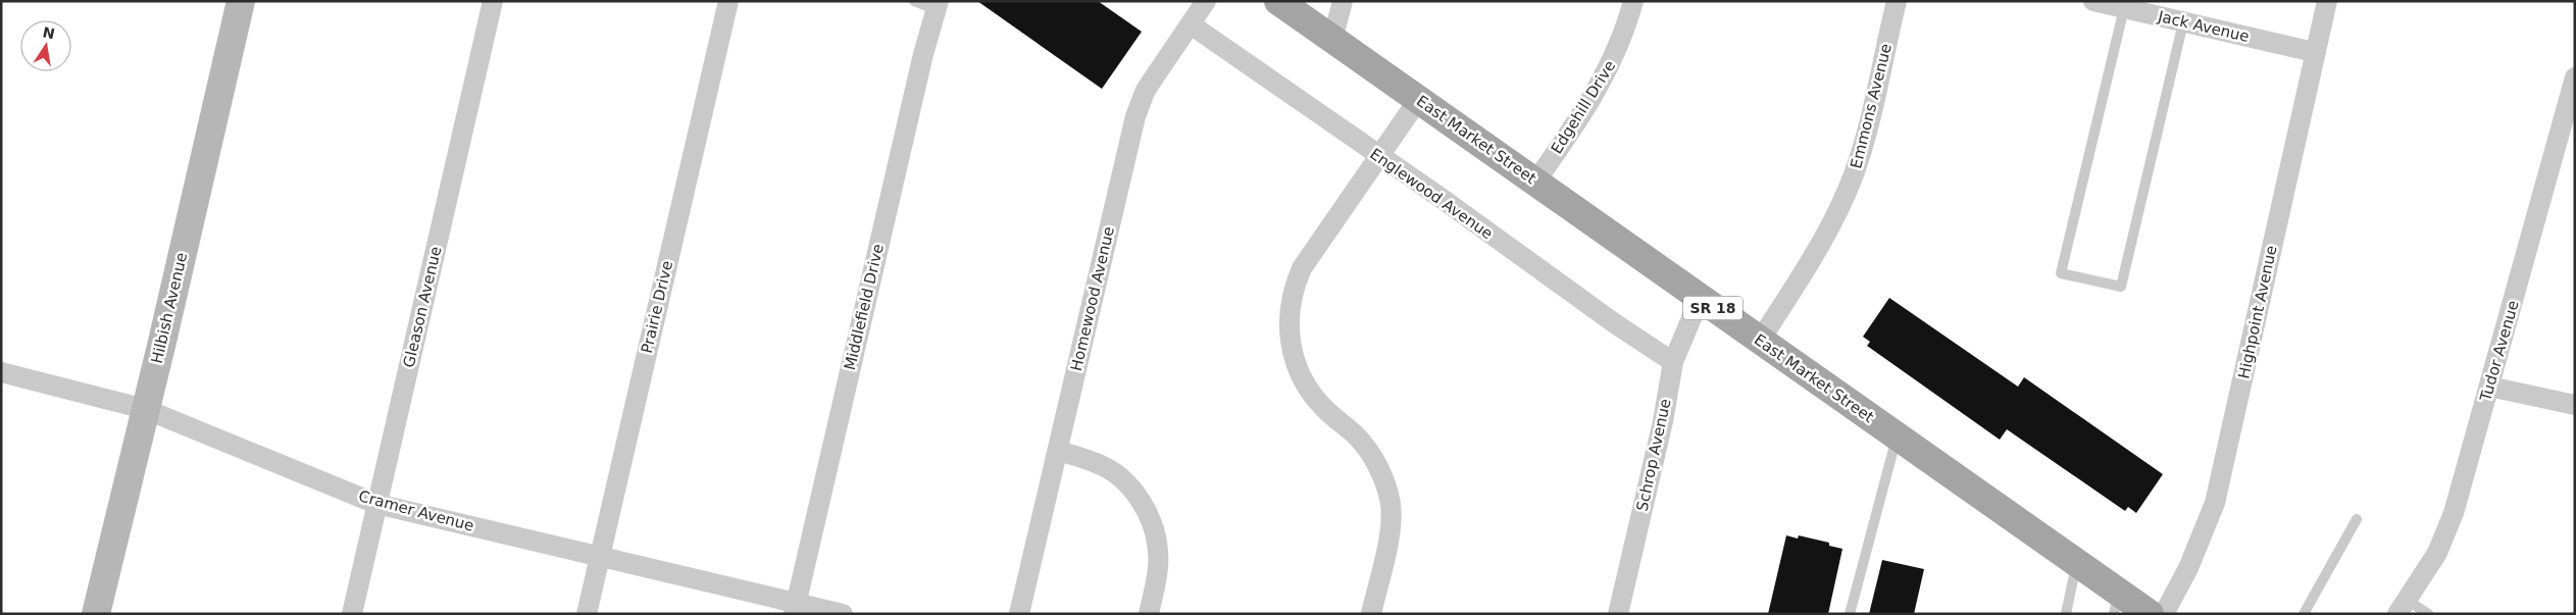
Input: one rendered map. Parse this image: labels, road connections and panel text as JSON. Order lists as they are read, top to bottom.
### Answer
{
  "streets": {
    "main road": ["East Market Street", "Hilbish Avenue", "SR 18"],
    "street": [
      "Jack Avenue",
      "Emmons Avenue",
      "Edgehill Drive",
      "Englewood Avenue",
      "Homewood Avenue",
      "Gleason Avenue",
      "Prairie Drive",
      "Middlefield Drive",
      "Highpoint Avenue",
      "Tudor Avenue",
      "Schrop Avenue",
      "Cramer Avenue"
    ]
  },
  "crossings": [
    ["Jack Avenue", "Highpoint Avenue"],
    ["Emmons Avenue", "East Market Street"],
    ["Edgehill Drive", "East Market Street"],
    ["East Market Street", "Schrop Avenue"],
    ["Englewood Avenue", "Homewood Avenue"],
    ["Englewood Avenue", "Schrop Avenue"],
    ["Gleason Avenue", "Cramer Avenue"],
    ["Prairie Drive", "Cramer Avenue"],
    ["Middlefield Drive", "Cramer Avenue"],
    ["Hilbish Avenue", "Cramer Avenue"]
  ],
  "north": "top"
}
